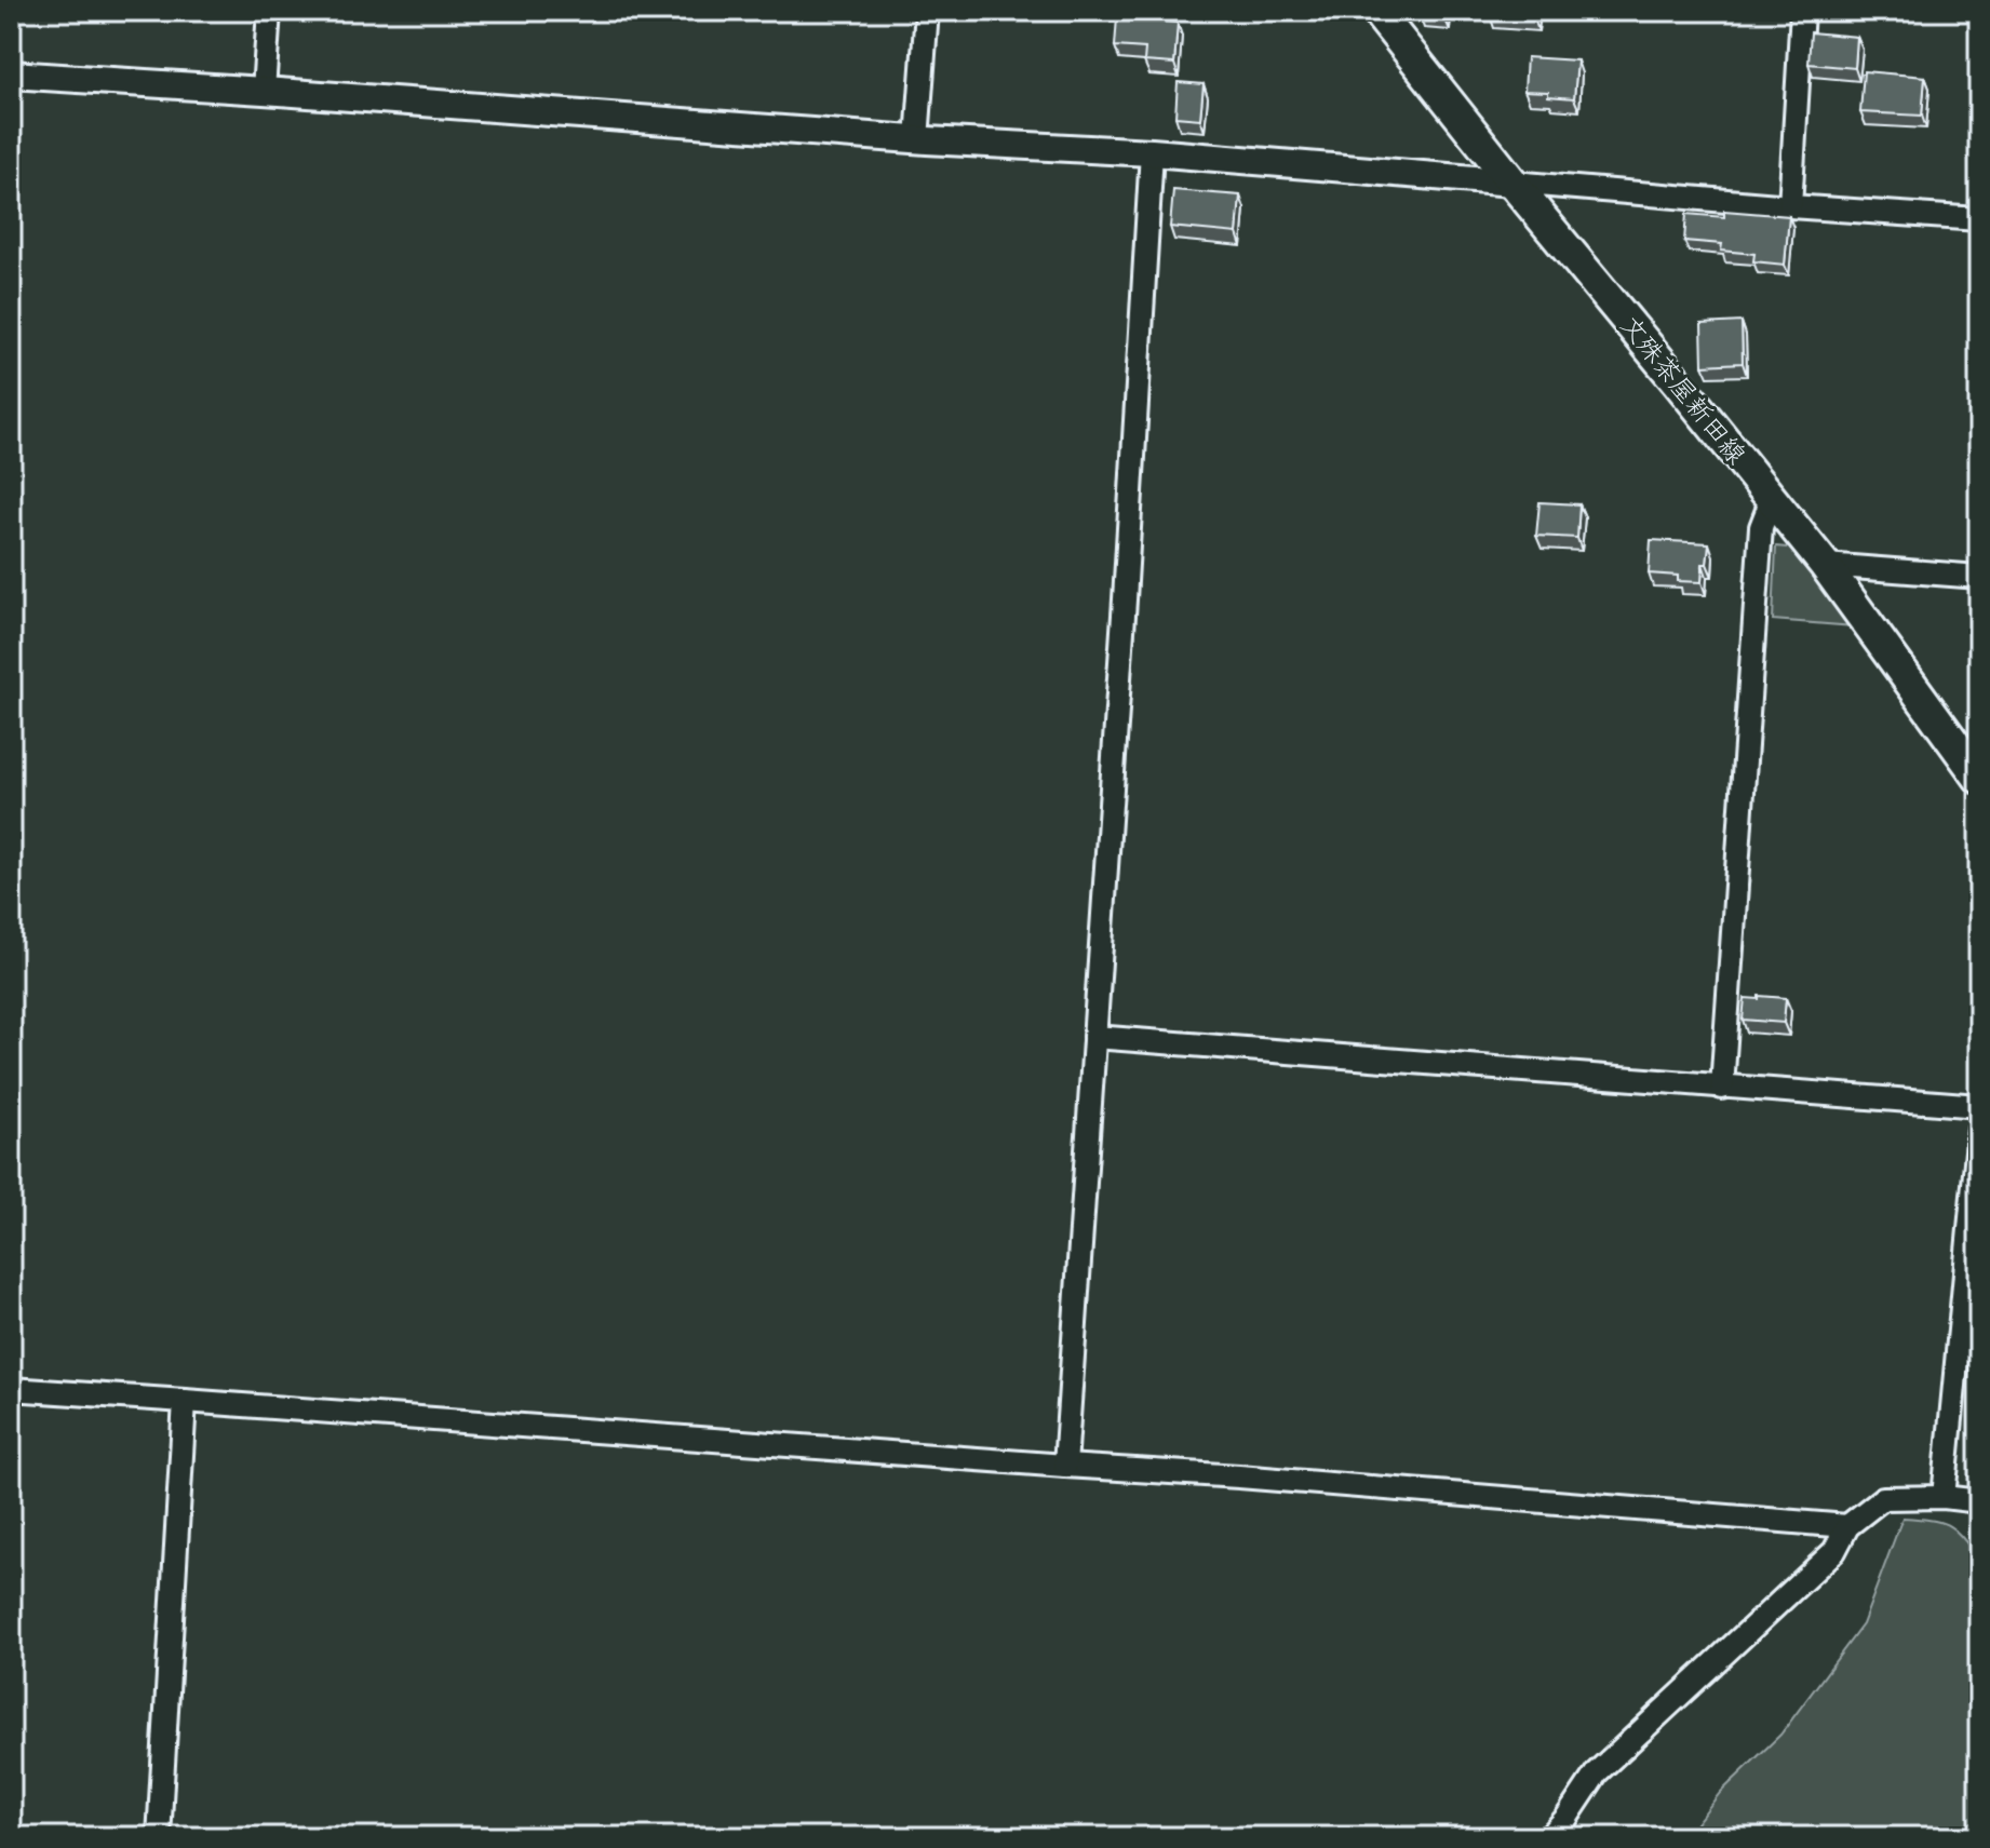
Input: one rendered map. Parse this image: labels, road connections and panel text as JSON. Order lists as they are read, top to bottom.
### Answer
{
  "streets": {
    "main road": ["文殊茶屋新田線"]
  }
}
